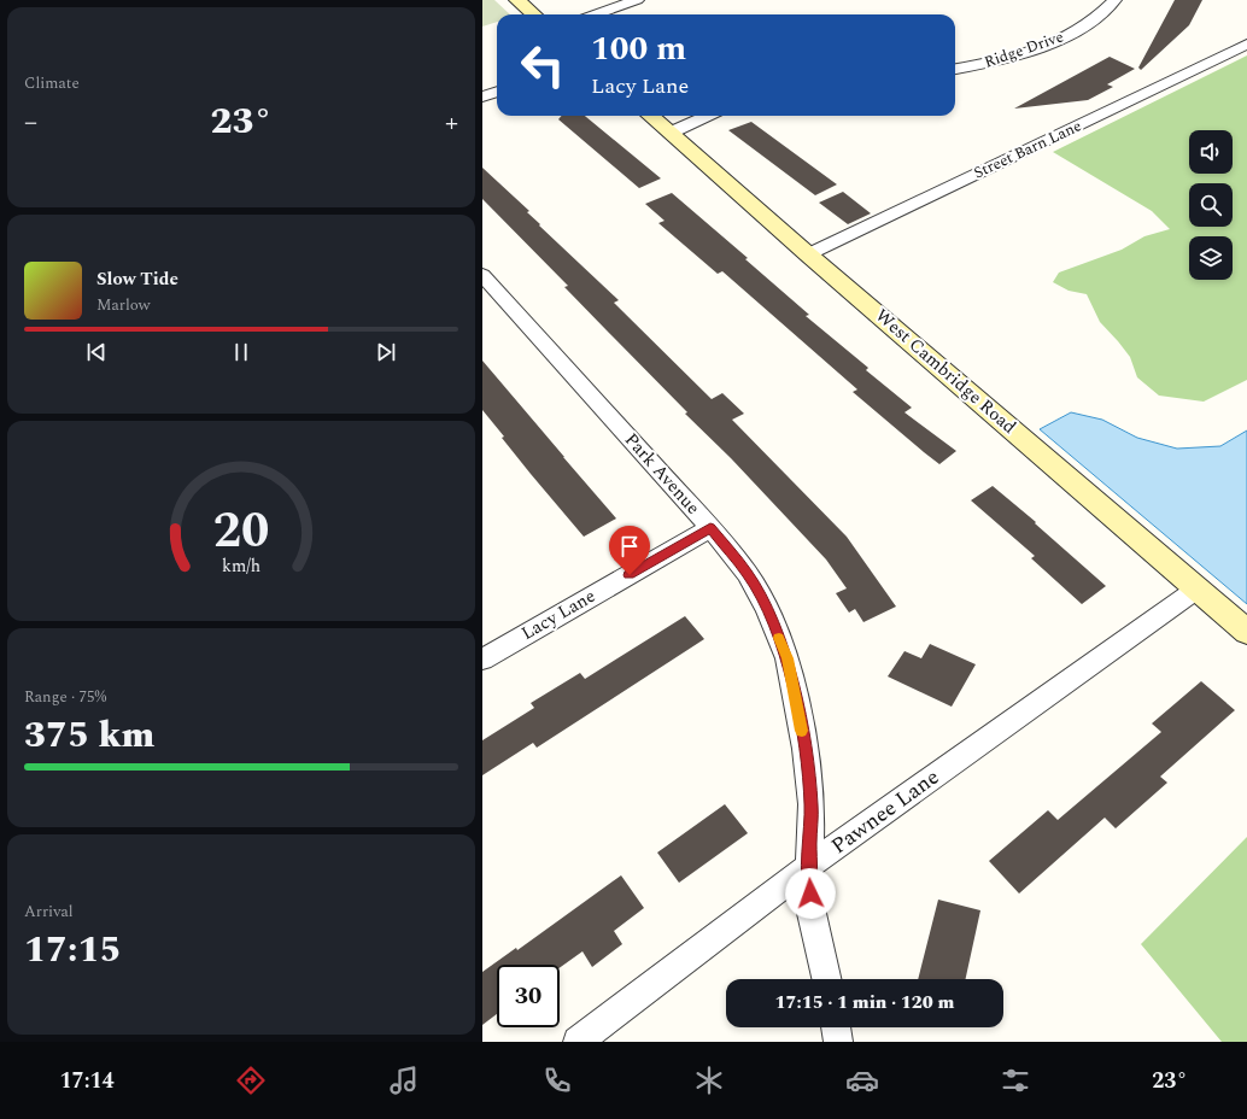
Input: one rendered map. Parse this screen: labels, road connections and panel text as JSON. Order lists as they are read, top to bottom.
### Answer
{
  "streets": {
    "street": [
      "Ridge Drive",
      "Street Barn Lane",
      "West Cambridge Road",
      "Park Avenue",
      "Lacy Lane",
      "Pawnee Lane"
    ]
  },
  "crossings": [
    ["Street Barn Lane", "West Cambridge Road"],
    ["West Cambridge Road", "Pawnee Lane"],
    ["Park Avenue", "Lacy Lane"],
    ["Park Avenue", "Pawnee Lane"]
  ],
  "page": {
    "tile": [
      "Climate",
      ["Range · 75%", "375 km"],
      ["Arrival", "17:15"]
    ],
    "turn": ["100 m", "Lacy Lane"],
    "heat": ["−", "23°", "+"],
    "song": ["Slow Tide", "Marlow"],
    "limit": "30",
    "trip": "17:15 · 1 min · 120 m",
    "tabs": ["17:14", "23°"],
    "gauge": ["20", "km/h"]
  }
}
